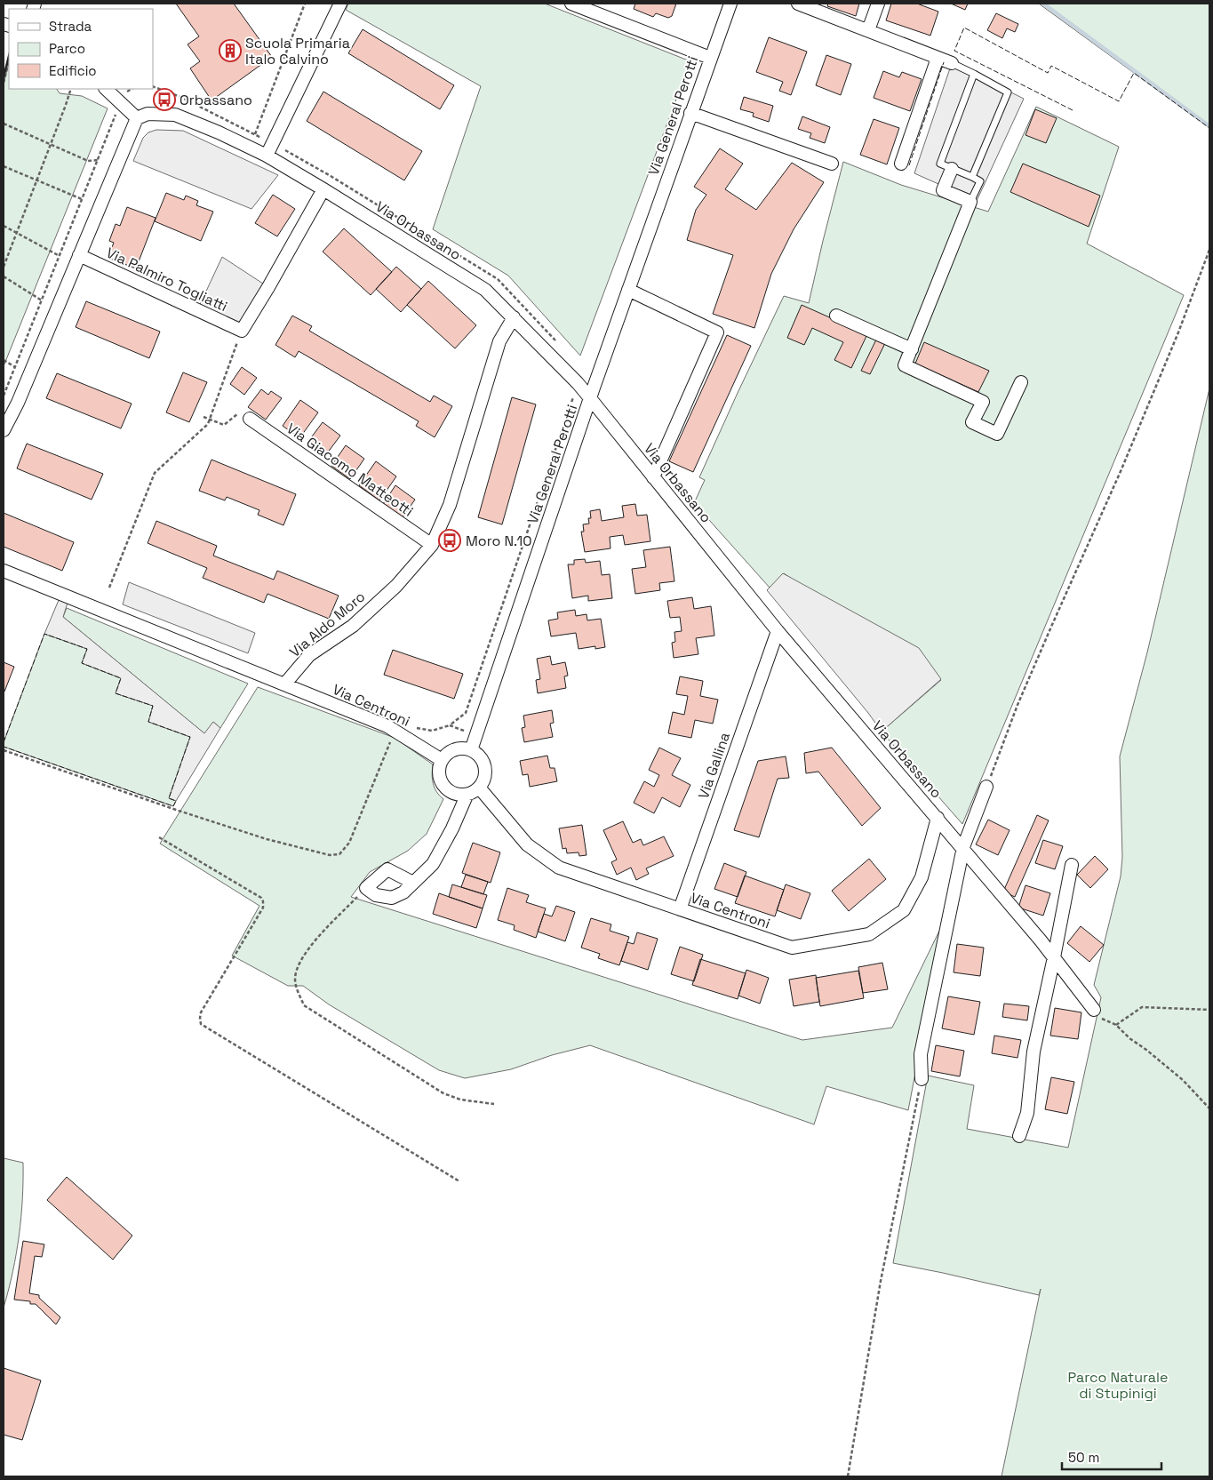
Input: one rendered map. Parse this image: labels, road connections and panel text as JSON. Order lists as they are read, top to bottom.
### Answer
{
  "streets": {
    "street": [
      "Via General Perotti",
      "Via Orbassano",
      "Via Palmiro Togliatti",
      "Via Giacomo Matteotti",
      "Via Aldo Moro",
      "Via Centroni",
      "Via Gallina"
    ]
  },
  "crossings": [
    ["Via General Perotti", "Via Orbassano"],
    ["Via General Perotti", "Via Centroni"],
    ["Via Orbassano", "Via Aldo Moro"],
    ["Via Orbassano", "Via Centroni"],
    ["Via Orbassano", "Via Gallina"],
    ["Via Giacomo Matteotti", "Via Aldo Moro"],
    ["Via Aldo Moro", "Via Centroni"],
    ["Via Centroni", "Via Gallina"]
  ],
  "parks": ["Parco Naturale di Stupinigi"],
  "places": {
    "building": ["Scuola Primaria Italo Calvino"],
    "bus stop": ["Orbassano", "Moro N.10"]
  },
  "legend": ["Strada", "Parco", "Edificio"],
  "scale_bar": "50 m"
}
